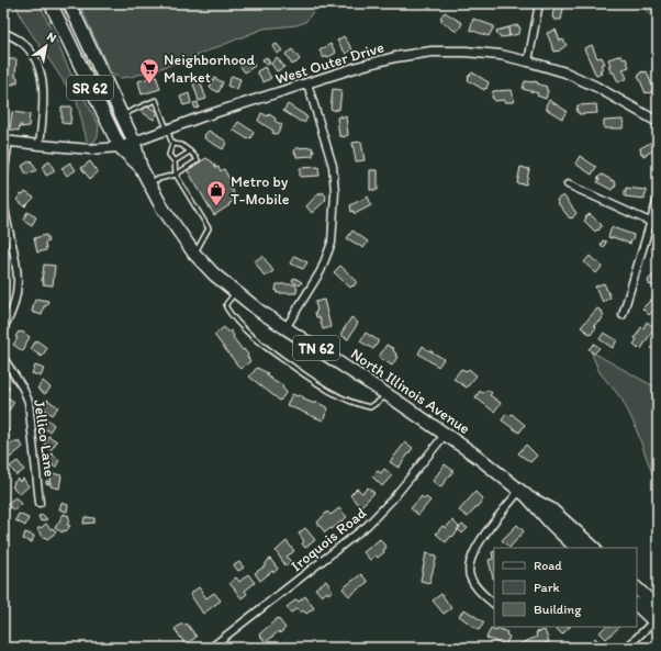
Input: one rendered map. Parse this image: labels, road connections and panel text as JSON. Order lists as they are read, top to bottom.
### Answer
{
  "streets": {
    "highway": ["SR 62", "TN 62", "North Illinois Avenue"],
    "street": ["West Outer Drive", "Jellico Lane", "Iroquois Road"]
  },
  "crossings": [
    ["West Outer Drive", "SR 62"],
    ["SR 62", "North Illinois Avenue"],
    ["TN 62", "North Illinois Avenue"],
    ["North Illinois Avenue", "Iroquois Road"]
  ],
  "places": {
    "supermarket": ["Neighborhood Market"],
    "shop": ["Metro by T-Mobile"]
  },
  "legend": ["Road", "Park", "Building"],
  "north": "top right"
}
